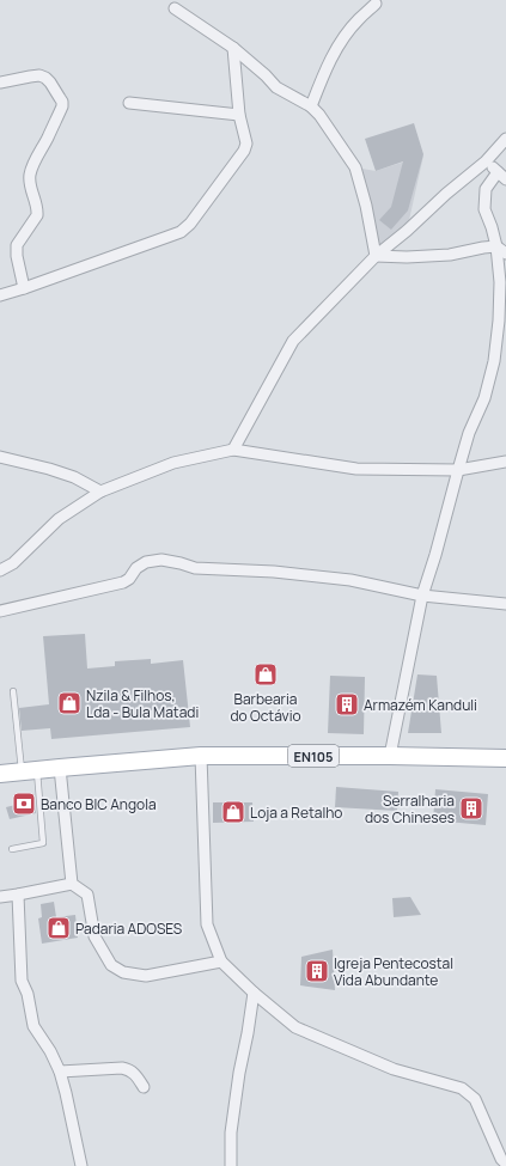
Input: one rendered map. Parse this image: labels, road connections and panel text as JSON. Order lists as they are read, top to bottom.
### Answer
{
  "streets": {
    "main road": ["EN105"]
  },
  "places": {
    "shop": [
      "Barbearia do Octávio",
      "Nzila & Filhos, Lda - Bula Matadi",
      "Loja a Retalho",
      "Padaria ADOSES"
    ],
    "building": ["Armazém Kanduli", "Serralharia dos Chineses", "Igreja Pentecostal Vida Abundante"],
    "bank": ["Banco BIC Angola"]
  }
}
